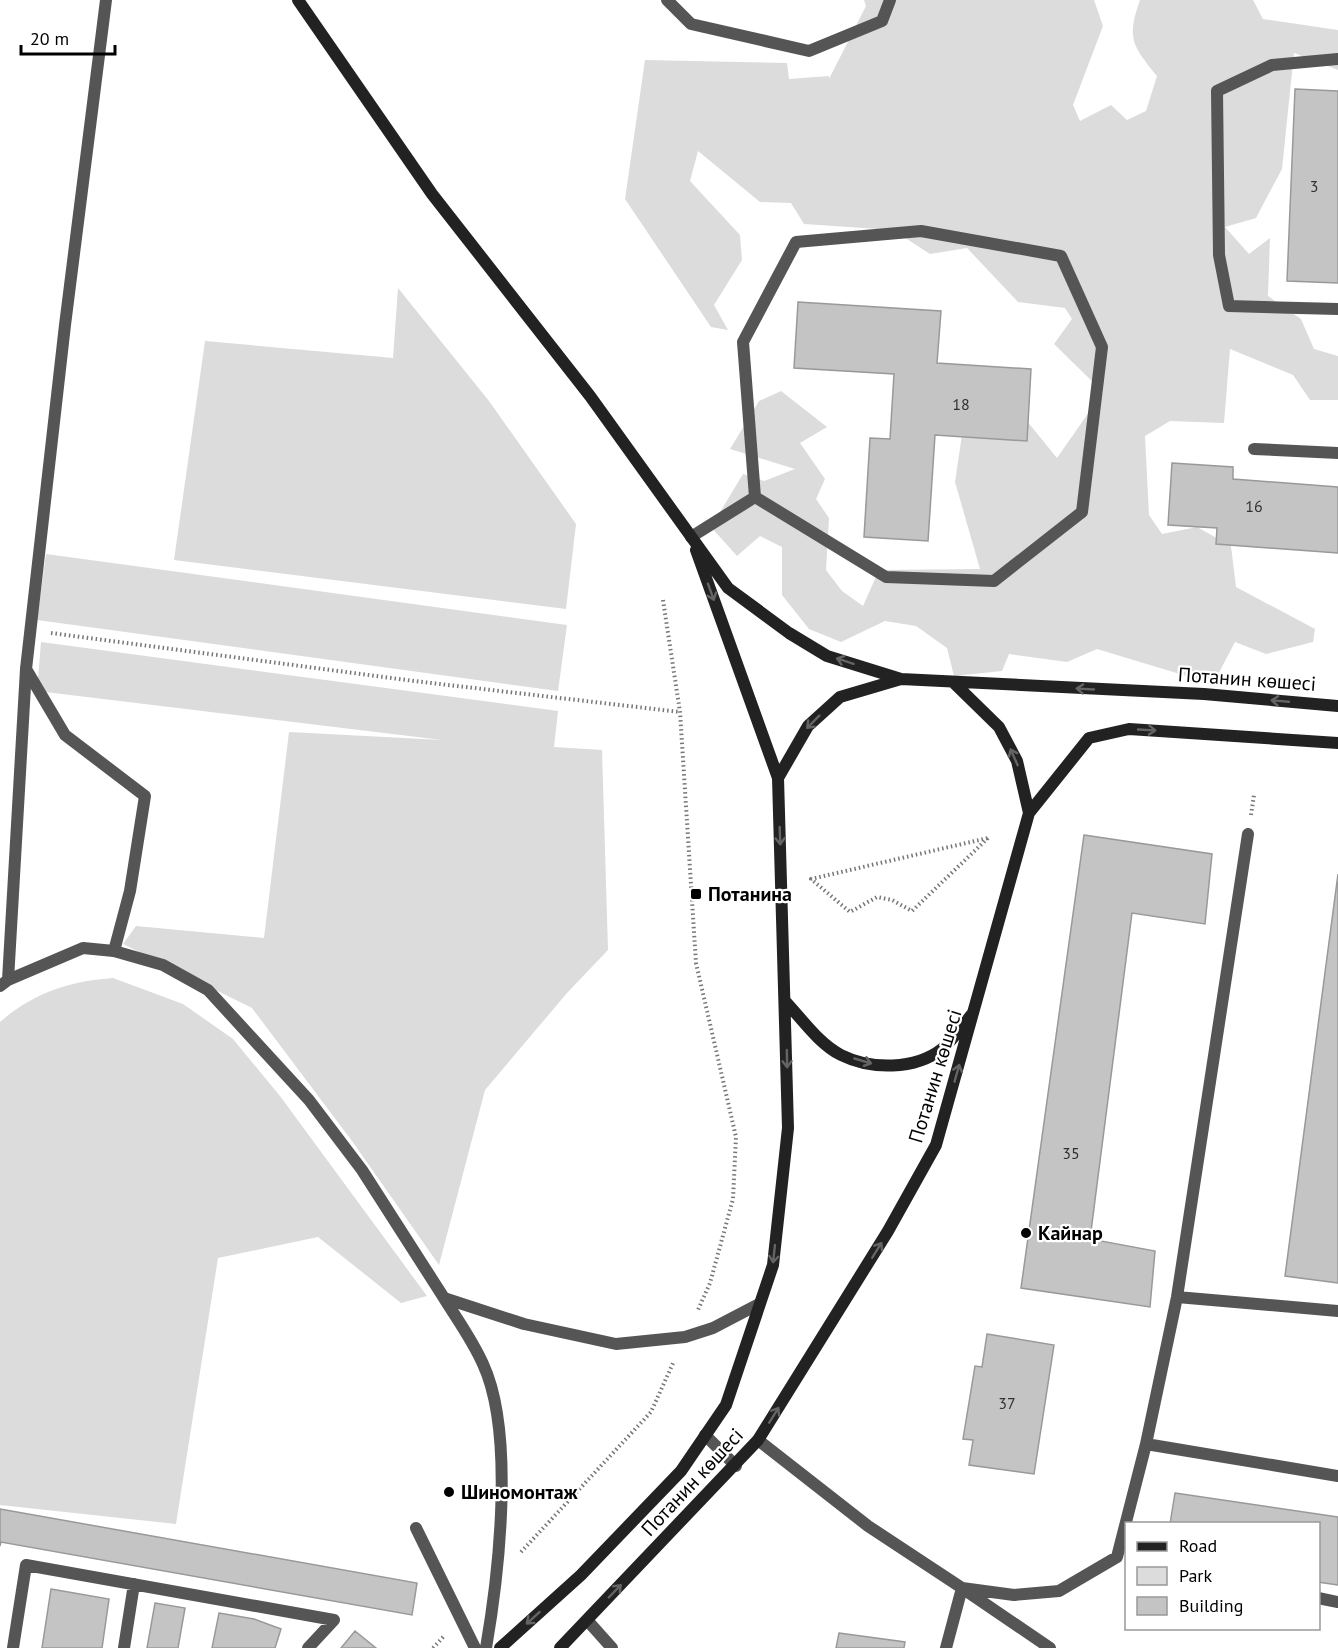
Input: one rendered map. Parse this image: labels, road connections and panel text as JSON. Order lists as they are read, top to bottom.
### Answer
{
  "streets": {
    "main road": ["Потанин көшесі"]
  },
  "places": {
    "transit": ["Потанина"],
    "other": ["Кайнар", "Шиномонтаж"]
  },
  "house_numbers": [
    "3",
    "18",
    "16",
    "35",
    "37"
  ],
  "legend": ["Road", "Park", "Building"],
  "scale_bar": "20 m"
}
